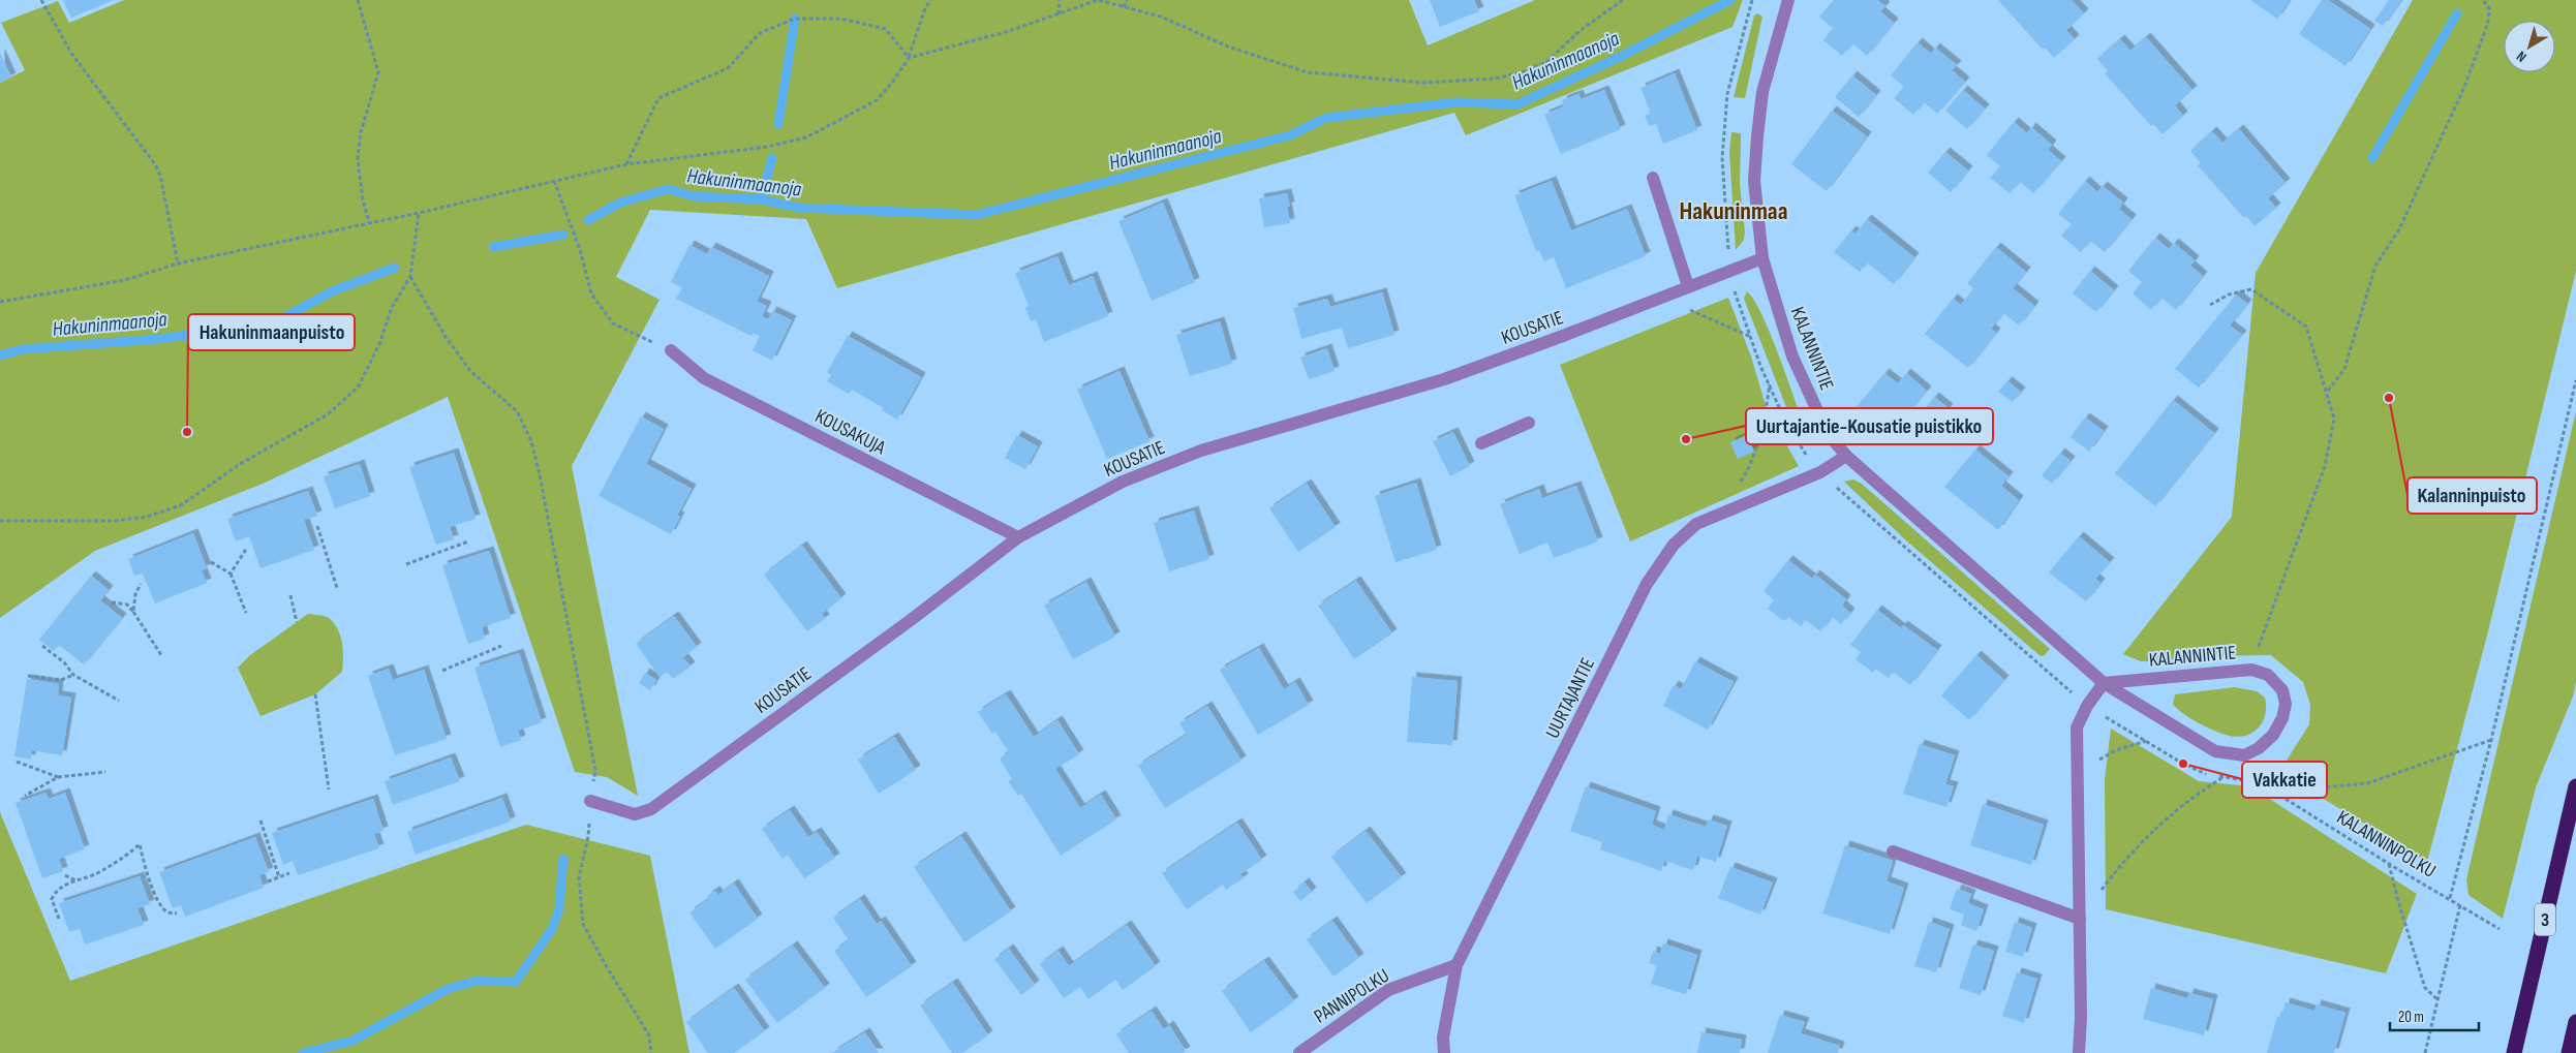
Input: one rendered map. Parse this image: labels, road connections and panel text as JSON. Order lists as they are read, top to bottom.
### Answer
{
  "streets": {
    "highway": ["3"],
    "street": [
      "KOUSATIE",
      "KALANNINTIE",
      "KOUSAKUJA",
      "UURTAJANTIE",
      "PANNIPOLKU"
    ],
    "path": ["KALANNINPOLKU"]
  },
  "crossings": [
    ["KOUSATIE", "KALANNINTIE"],
    ["KOUSATIE", "KOUSAKUJA"],
    ["KALANNINTIE", "UURTAJANTIE"],
    ["KALANNINTIE", "KALANNINPOLKU"],
    ["UURTAJANTIE", "PANNIPOLKU"]
  ],
  "districts": ["Hakuninmaa"],
  "water": ["Hakuninmaanoja"],
  "places": [
    "Kalanninpuisto",
    "Hakuninmaanpuisto",
    "Uurtajantie-Kousatie puistikko",
    "Vakkatie"
  ],
  "scale_bar": "20 m",
  "north": "bottom left"
}
